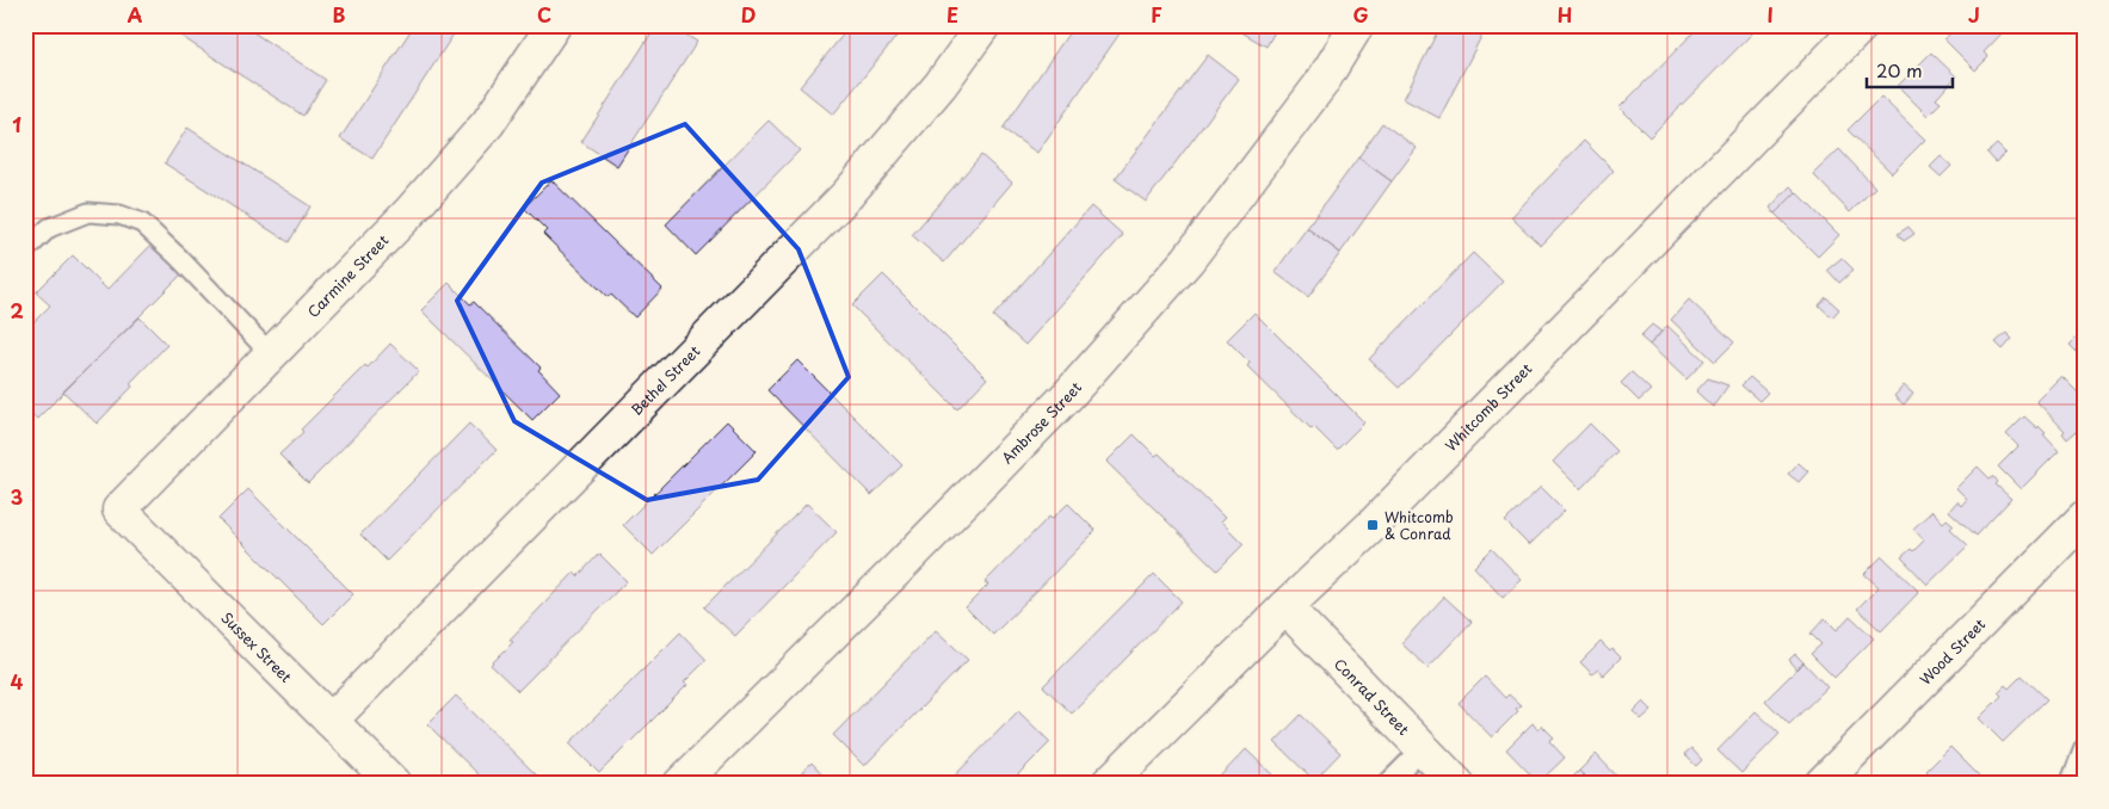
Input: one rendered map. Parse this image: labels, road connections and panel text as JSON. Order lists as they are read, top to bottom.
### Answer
{
  "streets": {
    "street": [
      "Carmine Street",
      "Bethel Street",
      "Whitcomb Street",
      "Ambrose Street",
      "Sussex Street",
      "Wood Street",
      "Conrad Street"
    ]
  },
  "crossings": [
    ["Carmine Street", "Sussex Street"],
    ["Bethel Street", "Sussex Street"],
    ["Whitcomb Street", "Conrad Street"]
  ],
  "places": {
    "transit": ["Whitcomb & Conrad"]
  },
  "scale_bar": "20 m",
  "grid": {
    "columns": [
      "A",
      "B",
      "C",
      "D",
      "E",
      "F",
      "G",
      "H",
      "I",
      "J"
    ],
    "rows": [
      "1",
      "2",
      "3",
      "4"
    ]
  }
}
